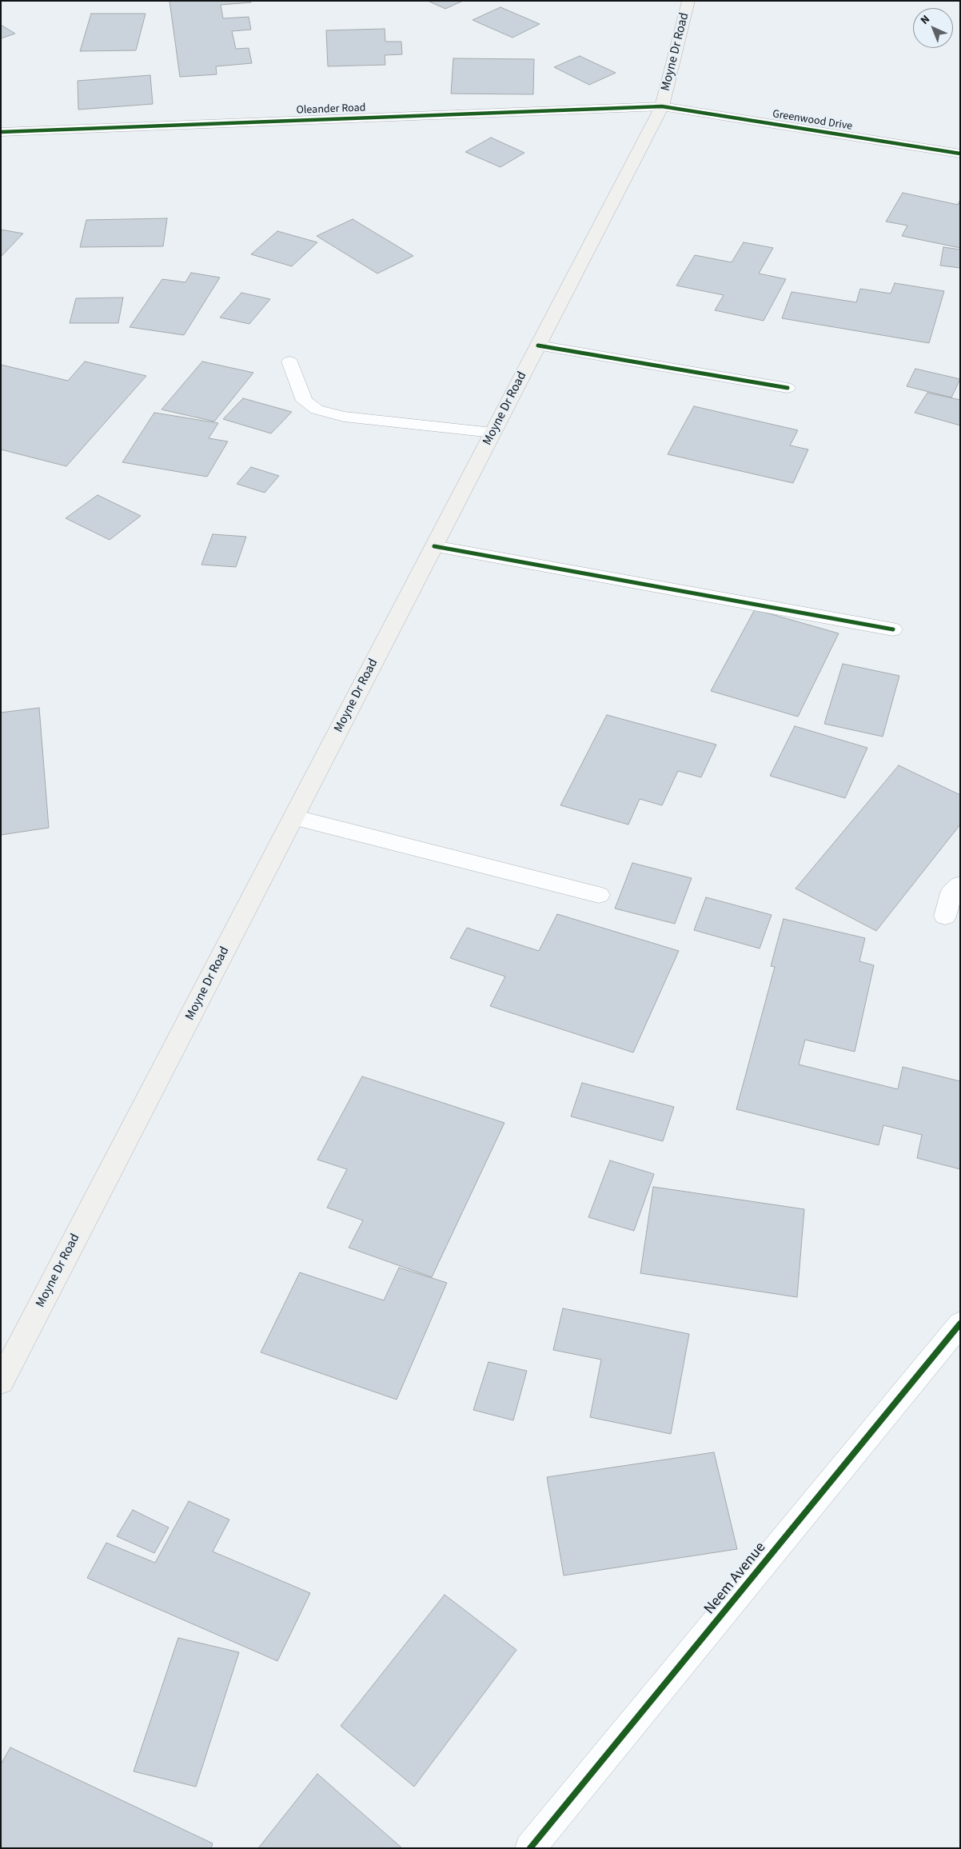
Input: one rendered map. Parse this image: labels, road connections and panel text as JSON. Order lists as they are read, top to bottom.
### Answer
{
  "streets": {
    "main road": ["Moyne Dr Road"],
    "street": ["Oleander Road", "Greenwood Drive", "Neem Avenue"]
  },
  "crossings": [
    ["Moyne Dr Road", "Oleander Road"],
    ["Moyne Dr Road", "Greenwood Drive"],
    ["Oleander Road", "Greenwood Drive"]
  ],
  "north": "top left"
}
